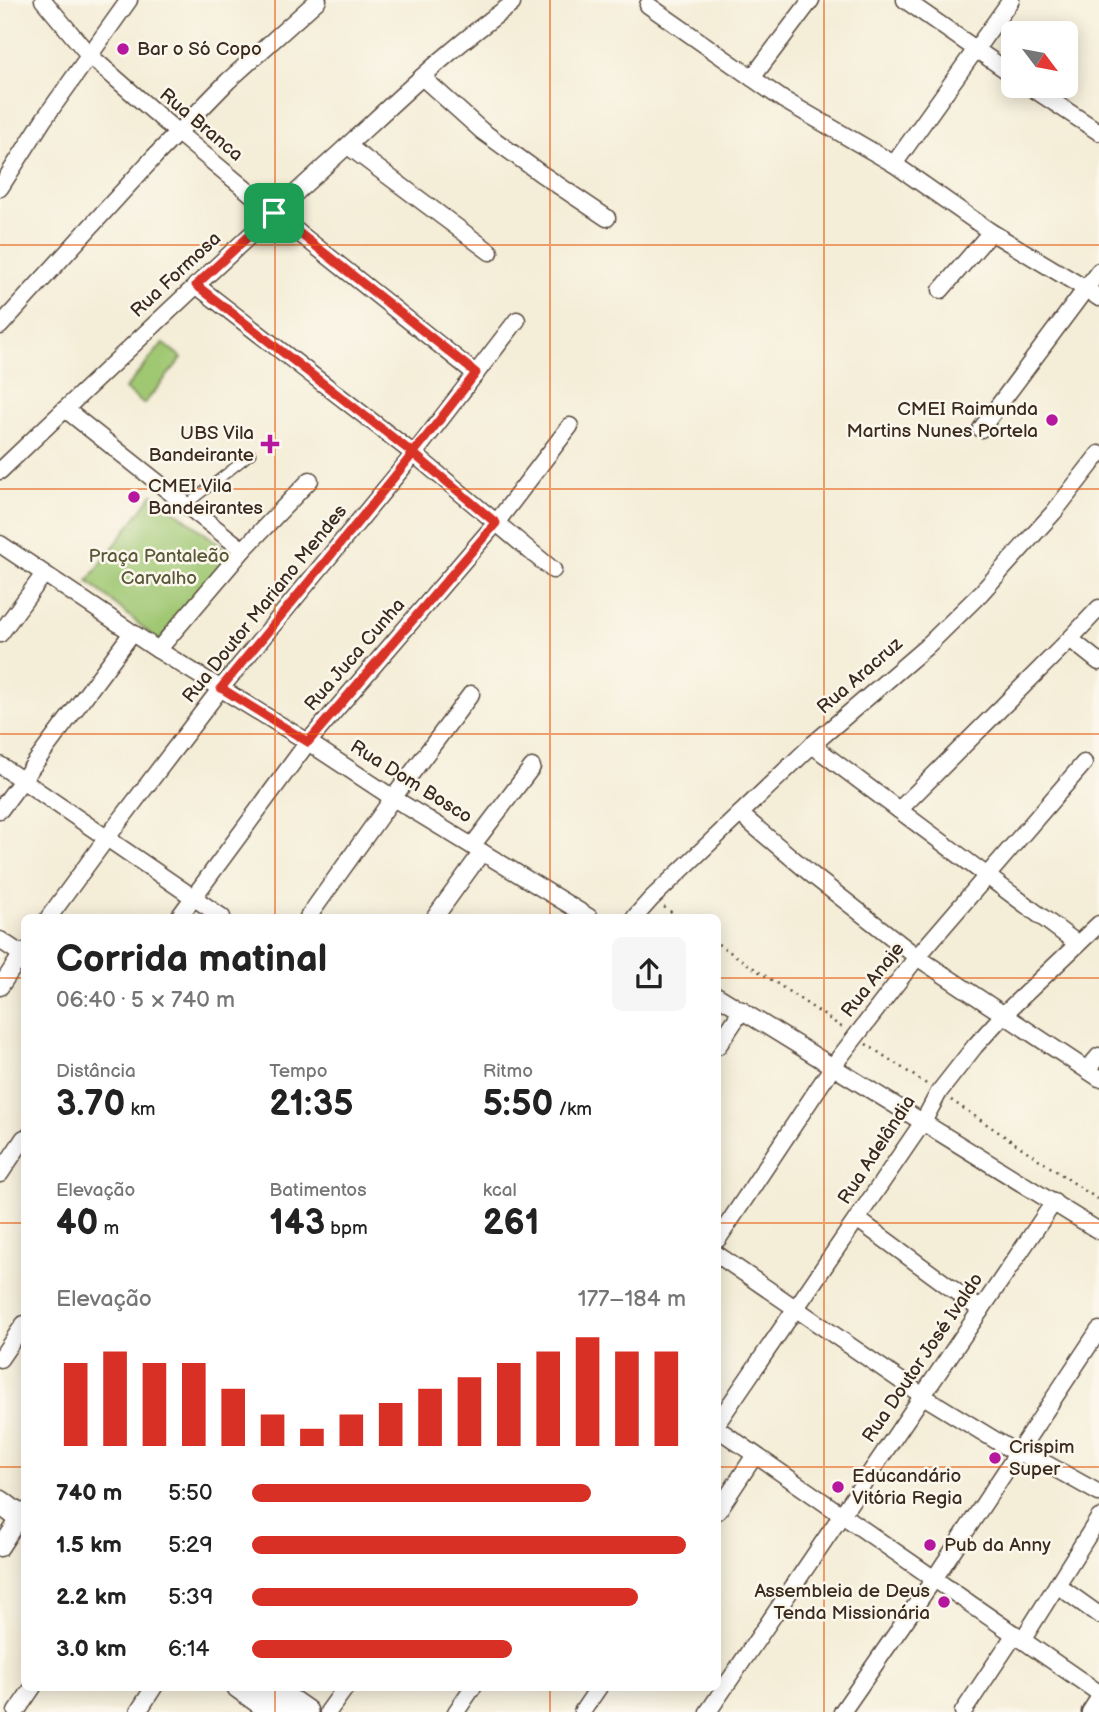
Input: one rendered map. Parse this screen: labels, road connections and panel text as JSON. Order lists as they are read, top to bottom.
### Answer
{
  "streets": {
    "street": [
      "Rua Branca",
      "Rua Formosa",
      "Rua Doutor Mariano Mendes",
      "Rua Juca Cunha",
      "Rua Aracruz",
      "Rua Dom Bosco",
      "Rua Anaje",
      "Rua Adelândia",
      "Rua Doutor José Ivaldo"
    ]
  },
  "crossings": [
    ["Rua Branca", "Rua Formosa"],
    ["Rua Branca", "Rua Doutor Mariano Mendes"],
    ["Rua Doutor Mariano Mendes", "Rua Dom Bosco"],
    ["Rua Juca Cunha", "Rua Dom Bosco"]
  ],
  "parks": ["Praça Pantaleão Carvalho"],
  "places": {
    "other": [
      "Bar o Só Copo",
      "CMEI Raimunda Martins Nunes Portela",
      "CMEI Vila Bandeirantes",
      "Crispim Super",
      "Educandário Vitória Regia",
      "Pub da Anny",
      "Assembleia de Deus Tenda Missionária"
    ],
    "health": ["UBS Vila Bandeirante"]
  },
  "north": "bottom right",
  "page": {
    "heading": ["Corrida matinal", "06:40 · 5 × 740 m"],
    "stats": [
      ["Distância", "3.70 km"],
      ["Tempo", "21:35"],
      ["Ritmo", "5:50 /km"],
      ["Elevação", "40 m"],
      ["Batimentos", "143 bpm"],
      ["kcal", "261"]
    ],
    "chart": ["Elevação", "177–184 m"],
    "list": [
      {
        "name": "740 m",
        "note": "5:50"
      },
      {
        "name": "1.5 km",
        "note": "5:29"
      },
      {
        "name": "2.2 km",
        "note": "5:39"
      },
      {
        "name": "3.0 km",
        "note": "6:14"
      }
    ]
  }
}
